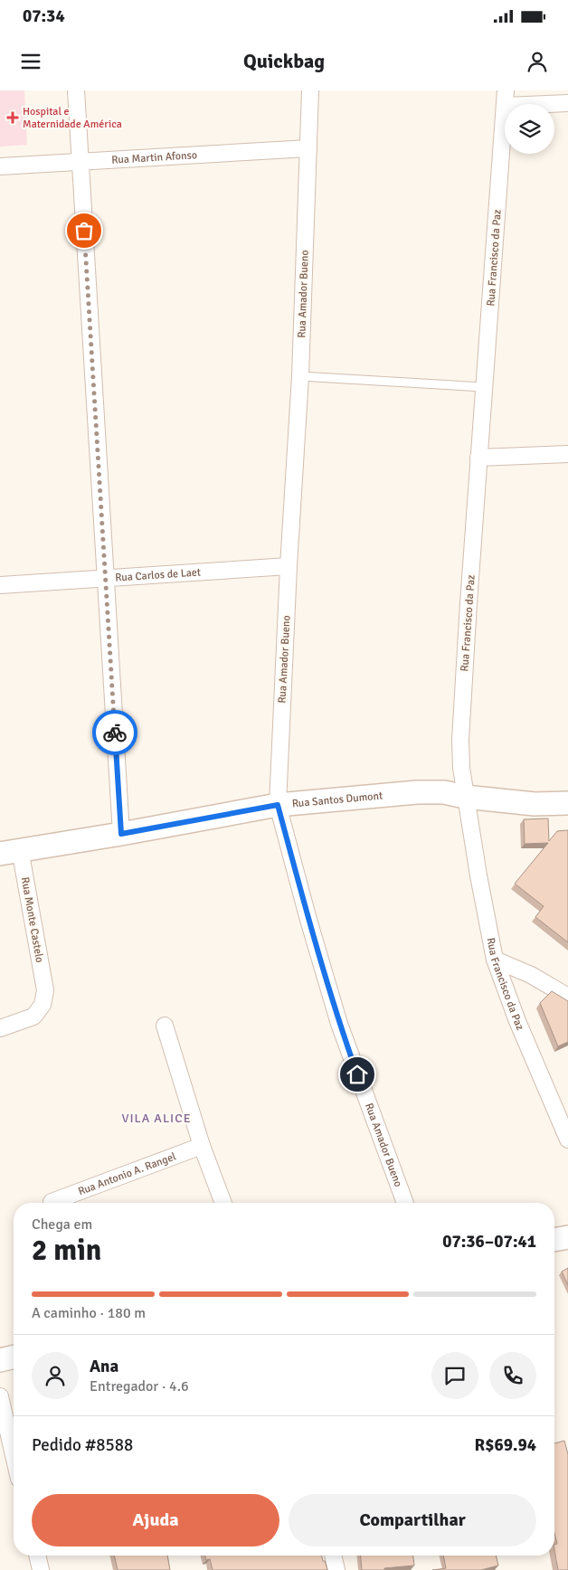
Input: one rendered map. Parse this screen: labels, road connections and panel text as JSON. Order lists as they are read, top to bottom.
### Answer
{
  "streets": {
    "street": [
      "Rua Martin Afonso",
      "Rua Francisco da Paz",
      "Rua Amador Bueno",
      "Rua Carlos de Laet",
      "Rua Santos Dumont",
      "Rua Monte Castelo",
      "Rua Antonio A. Rangel"
    ]
  },
  "crossings": [
    ["Rua Martin Afonso", "Rua Amador Bueno"],
    ["Rua Francisco da Paz", "Rua Santos Dumont"],
    ["Rua Amador Bueno", "Rua Carlos de Laet"],
    ["Rua Amador Bueno", "Rua Santos Dumont"],
    ["Rua Santos Dumont", "Rua Monte Castelo"]
  ],
  "districts": ["VILA ALICE"],
  "places": {
    "health": ["Hospital e Maternidade América"]
  },
  "page": {
    "status": "07:34",
    "header": "Quickbag",
    "heading": ["2 min", "Chega em", "07:36–07:41"],
    "panel": [
      "Ana",
      "Entregador · 4.6",
      "Pedido #8588",
      "R$69.94"
    ],
    "bar": "A caminho · 180 m",
    "buttons": ["Ajuda", "Compartilhar"]
  }
}
